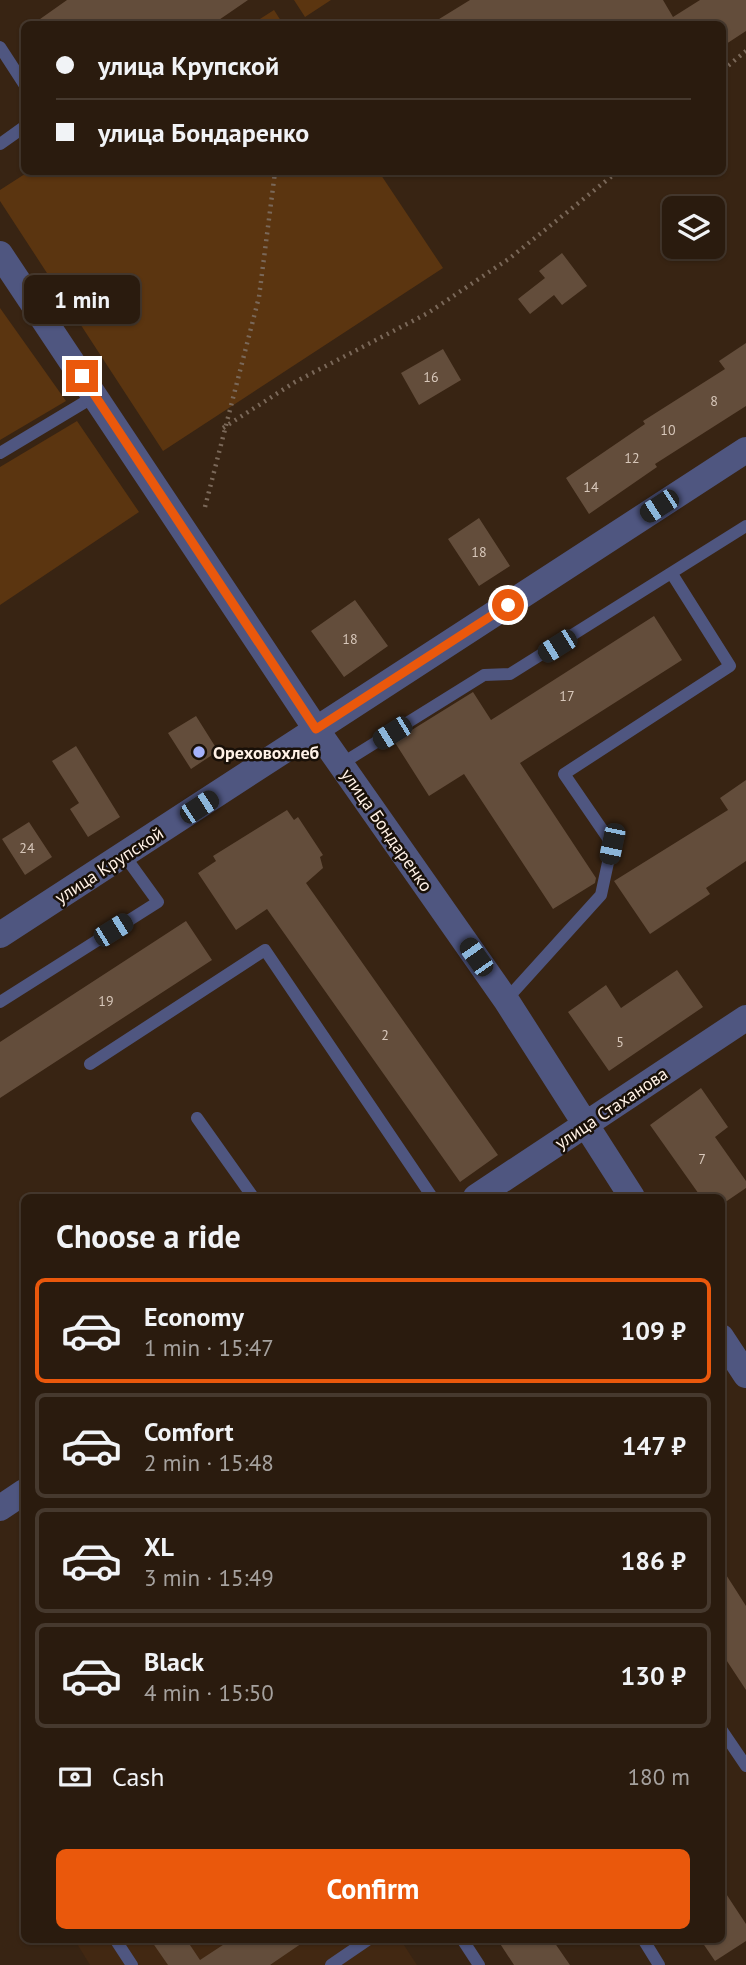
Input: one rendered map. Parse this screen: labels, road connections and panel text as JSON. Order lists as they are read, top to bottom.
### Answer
{
  "streets": {
    "street": ["улица Бондаренко", "улица Крупской", "улица Стаханова"]
  },
  "crossings": [
    ["улица Бондаренко", "улица Крупской"],
    ["улица Бондаренко", "улица Стаханова"]
  ],
  "places": ["Ореховохлеб"],
  "house_numbers": [
    "16",
    "8",
    "10",
    "12",
    "14",
    "18",
    "18",
    "17",
    "24",
    "19",
    "2",
    "5",
    "7"
  ],
  "page": {
    "banner": ["улица Крупской", "улица Бондаренко"],
    "bubble": "1 min",
    "heading": "Choose a ride",
    "list": [
      {
        "name": "Economy",
        "note": "1 min · 15:47",
        "value": "109 ₽"
      },
      {
        "name": "Comfort",
        "note": "2 min · 15:48",
        "value": "147 ₽"
      },
      {
        "name": "XL",
        "note": "3 min · 15:49",
        "value": "186 ₽"
      },
      {
        "name": "Black",
        "note": "4 min · 15:50",
        "value": "130 ₽"
      }
    ],
    "pay": ["Cash", "180 m"],
    "buttons": "Confirm"
  }
}
